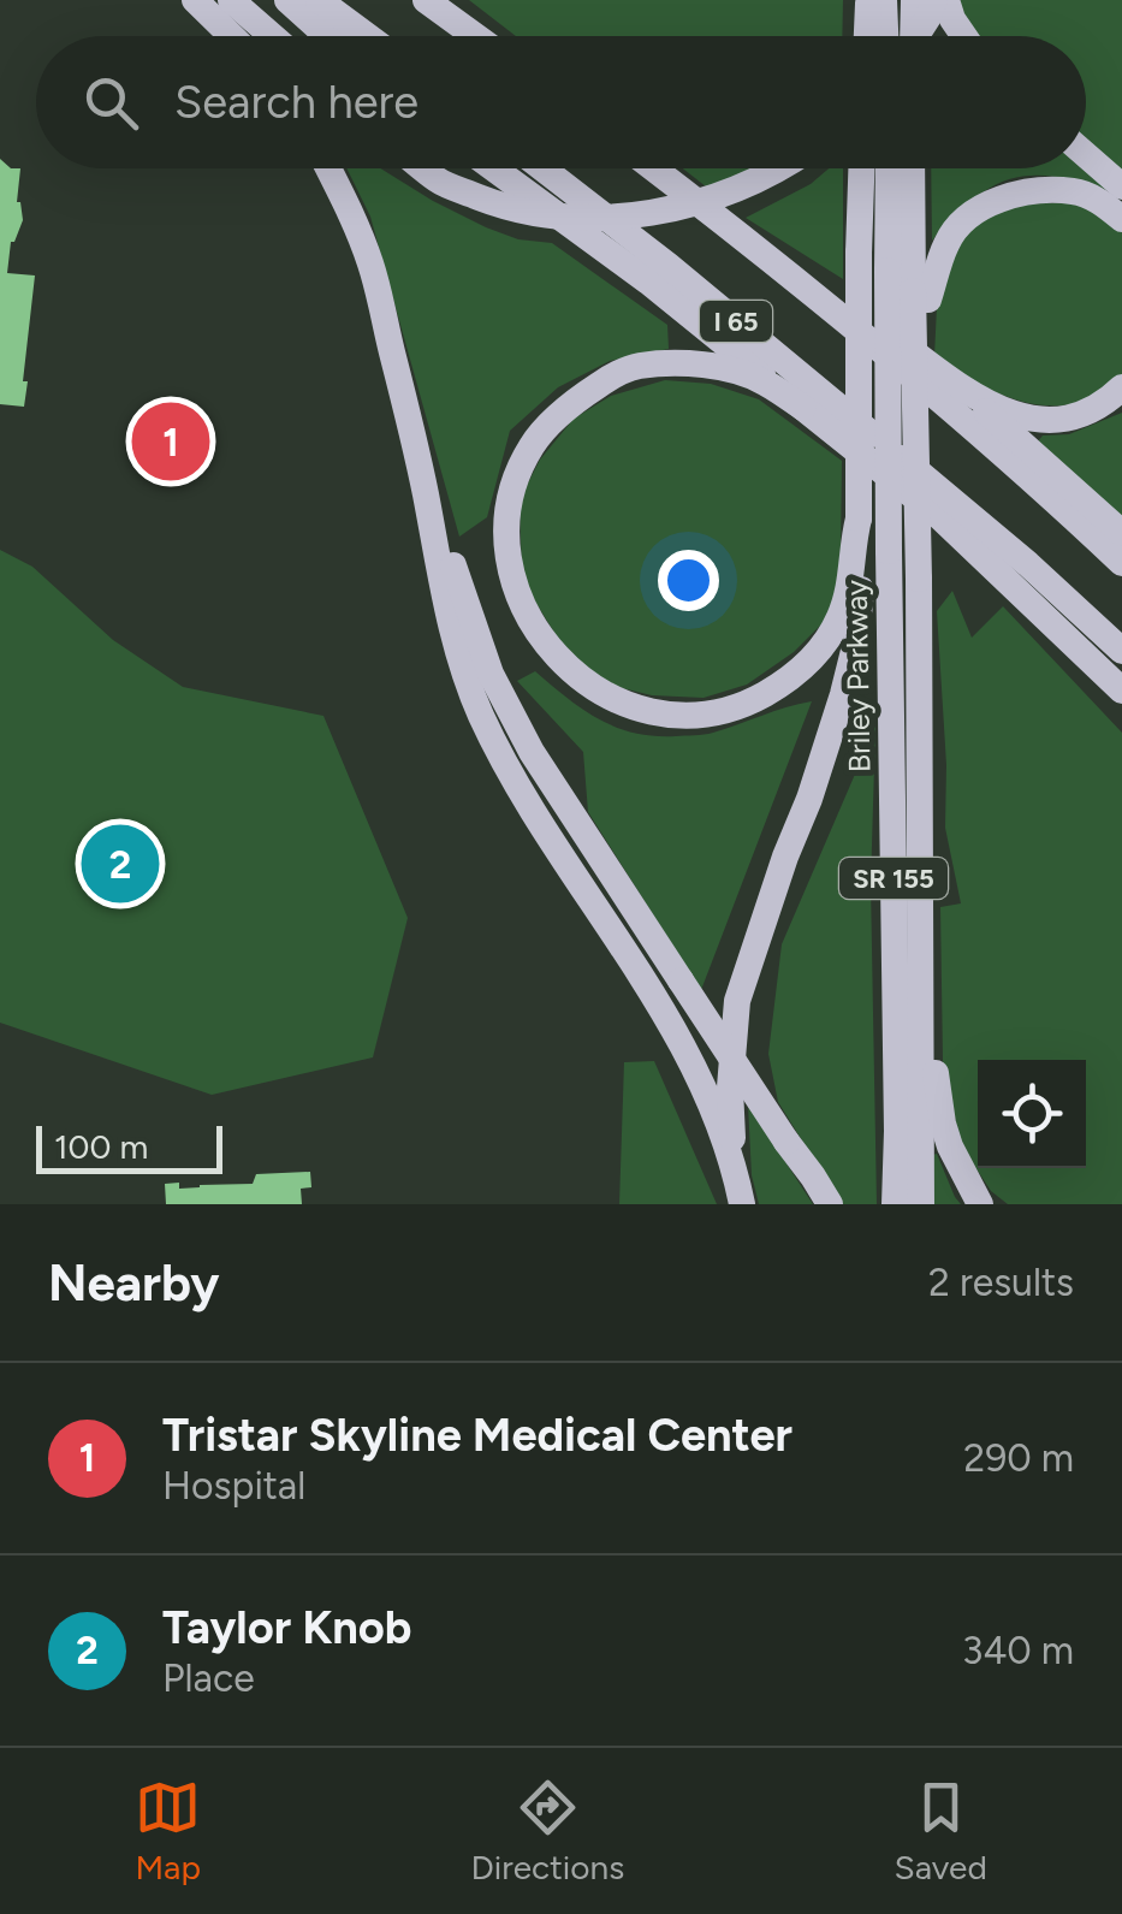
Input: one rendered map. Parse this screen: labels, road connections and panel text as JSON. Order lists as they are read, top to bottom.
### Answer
{
  "streets": {
    "highway": ["I 65", "Briley Parkway", "SR 155"]
  },
  "scale_bar": "100 m",
  "page": {
    "search": "Search here",
    "pins": ["1", "2"],
    "scale": "100 m",
    "heading": ["Nearby", "2 results"],
    "list": [
      {
        "mark": "1",
        "name": "Tristar Skyline Medical Center",
        "note": "Hospital",
        "value": "290 m"
      },
      {
        "mark": "2",
        "name": "Taylor Knob",
        "note": "Place",
        "value": "340 m"
      }
    ],
    "nav": ["Map", "Directions", "Saved"]
  }
}
